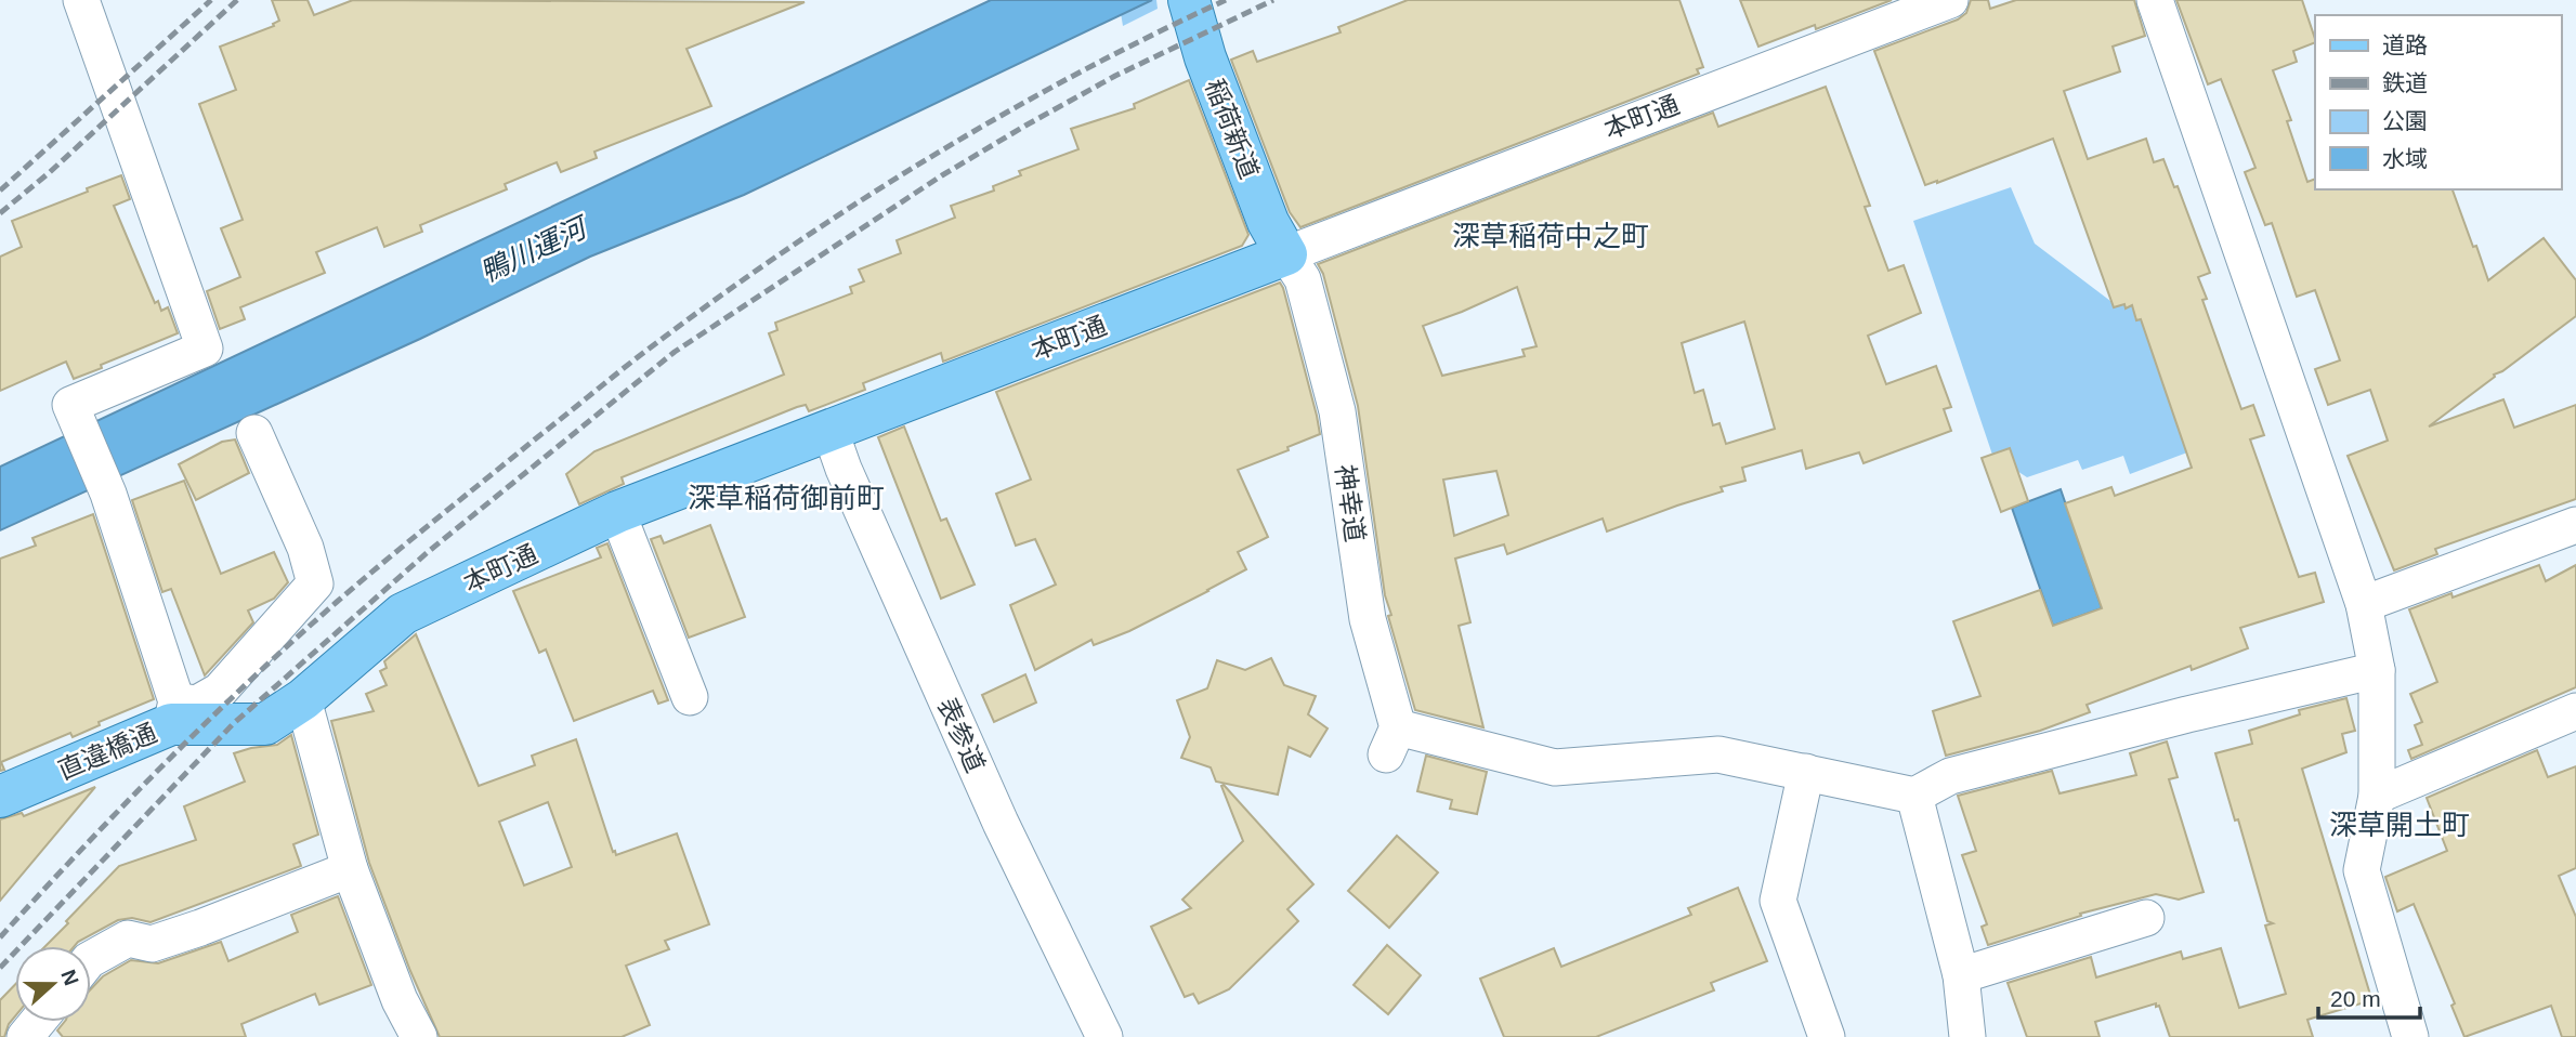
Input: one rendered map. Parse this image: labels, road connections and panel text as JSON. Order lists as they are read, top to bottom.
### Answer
{
  "streets": {
    "main road": ["本町通", "稲荷新道", "直違橋通"],
    "street": ["神幸道", "表参道"]
  },
  "crossings": [
    ["本町通", "稲荷新道"],
    ["本町通", "神幸道"],
    ["本町通", "表参道"],
    ["本町通", "直違橋通"],
    ["稲荷新道", "神幸道"]
  ],
  "districts": ["深草稲荷中之町", "深草稲荷御前町", "深草開土町"],
  "water": ["鴨川運河"],
  "legend": [
    "道路",
    "鉄道",
    "公園",
    "水域"
  ],
  "scale_bar": "20 m",
  "north": "right"
}
